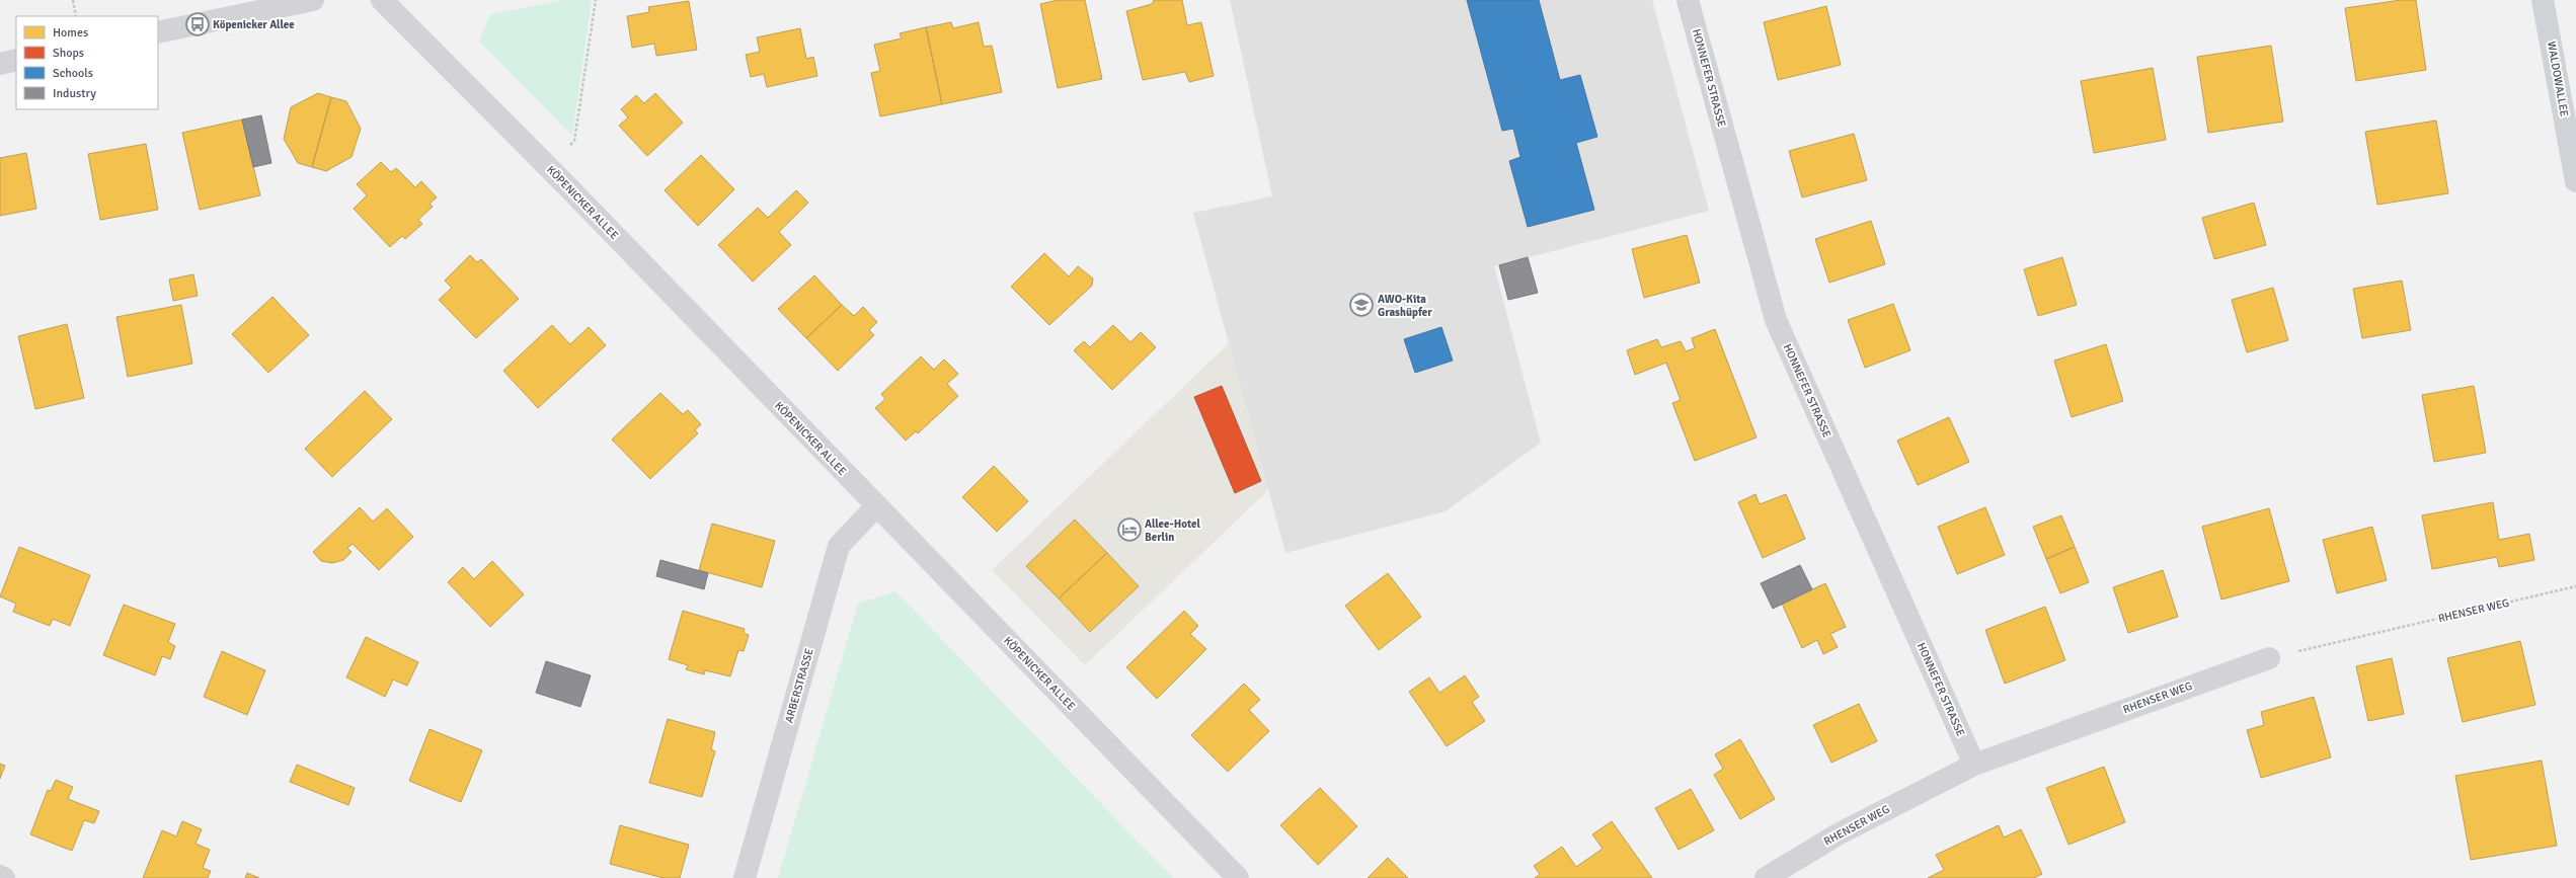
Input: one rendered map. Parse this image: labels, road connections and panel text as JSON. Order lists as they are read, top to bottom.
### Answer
{
  "streets": {
    "street": [
      "HONNEFER STRASSE",
      "WALDOWALLEE",
      "KÖPENICKER ALLEE",
      "RHENSER WEG",
      "ARBERSTRASSE"
    ]
  },
  "crossings": [
    ["HONNEFER STRASSE", "RHENSER WEG"],
    ["KÖPENICKER ALLEE", "ARBERSTRASSE"]
  ],
  "places": {
    "bus stop": ["Köpenicker Allee"],
    "school or university": ["AWO-Kita Grashüpfer"],
    "hotel": ["Allee-Hotel Berlin"]
  },
  "legend": [
    "Homes",
    "Shops",
    "Schools",
    "Industry"
  ]
}
